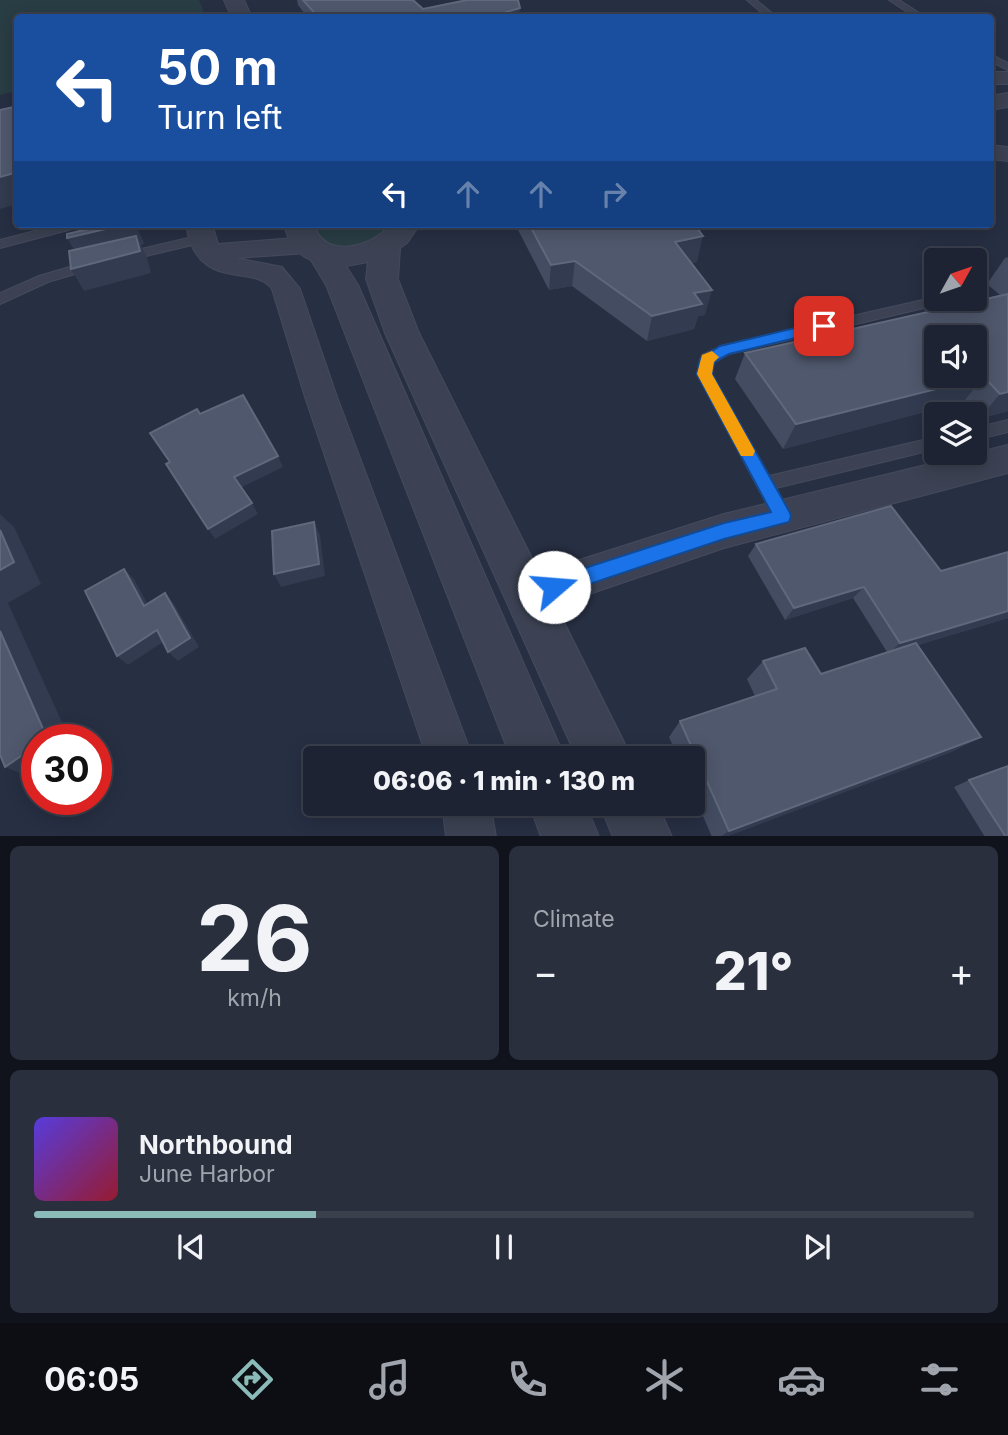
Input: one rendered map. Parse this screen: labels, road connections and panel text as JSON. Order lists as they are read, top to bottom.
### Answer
{
  "north": "top right",
  "page": {
    "turn": ["50 m", "Turn left"],
    "limit": "30",
    "trip": "06:06 · 1 min · 130 m",
    "tile": [
      ["26", "km/h"],
      "Climate"
    ],
    "heat": ["−", "21°", "+"],
    "song": ["Northbound", "June Harbor"],
    "tabs": "06:05"
  }
}
